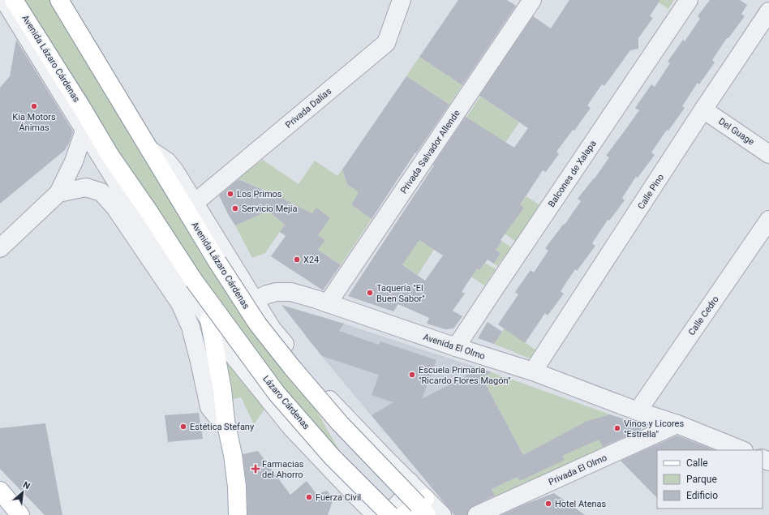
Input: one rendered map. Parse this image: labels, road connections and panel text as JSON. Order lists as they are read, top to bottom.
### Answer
{
  "streets": {
    "main road": ["Avenida Lázaro Cárdenas", "Lázaro Cárdenas"],
    "street": [
      "Privada Dalías",
      "Del Guage",
      "Privada Salvador Allende",
      "Balcones de Xalapa",
      "Calle Pino",
      "Calle Cedro",
      "Avenida El Olmo",
      "Privada El Olmo"
    ]
  },
  "crossings": [
    ["Avenida Lázaro Cárdenas", "Lázaro Cárdenas"],
    ["Del Guage", "Calle Pino"],
    ["Privada Salvador Allende", "Avenida El Olmo"],
    ["Balcones de Xalapa", "Avenida El Olmo"],
    ["Calle Pino", "Avenida El Olmo"],
    ["Calle Cedro", "Avenida El Olmo"],
    ["Avenida El Olmo", "Privada El Olmo"]
  ],
  "places": {
    "other": [
      "Kia Motors Ánimas",
      "Los Primos",
      "Servicio Mejía",
      "X24",
      "Taquería \"El Buen Sabor\"",
      "Escuela Primaria \"Ricardo Flores Magón\"",
      "Estética Stefany",
      "Vinos y Licores \"Estrella\"",
      "Fuerza Civil",
      "Hotel Atenas"
    ],
    "health": ["Farmacias del Ahorro"]
  },
  "legend": ["Calle", "Parque", "Edificio"],
  "north": "top right"
}
